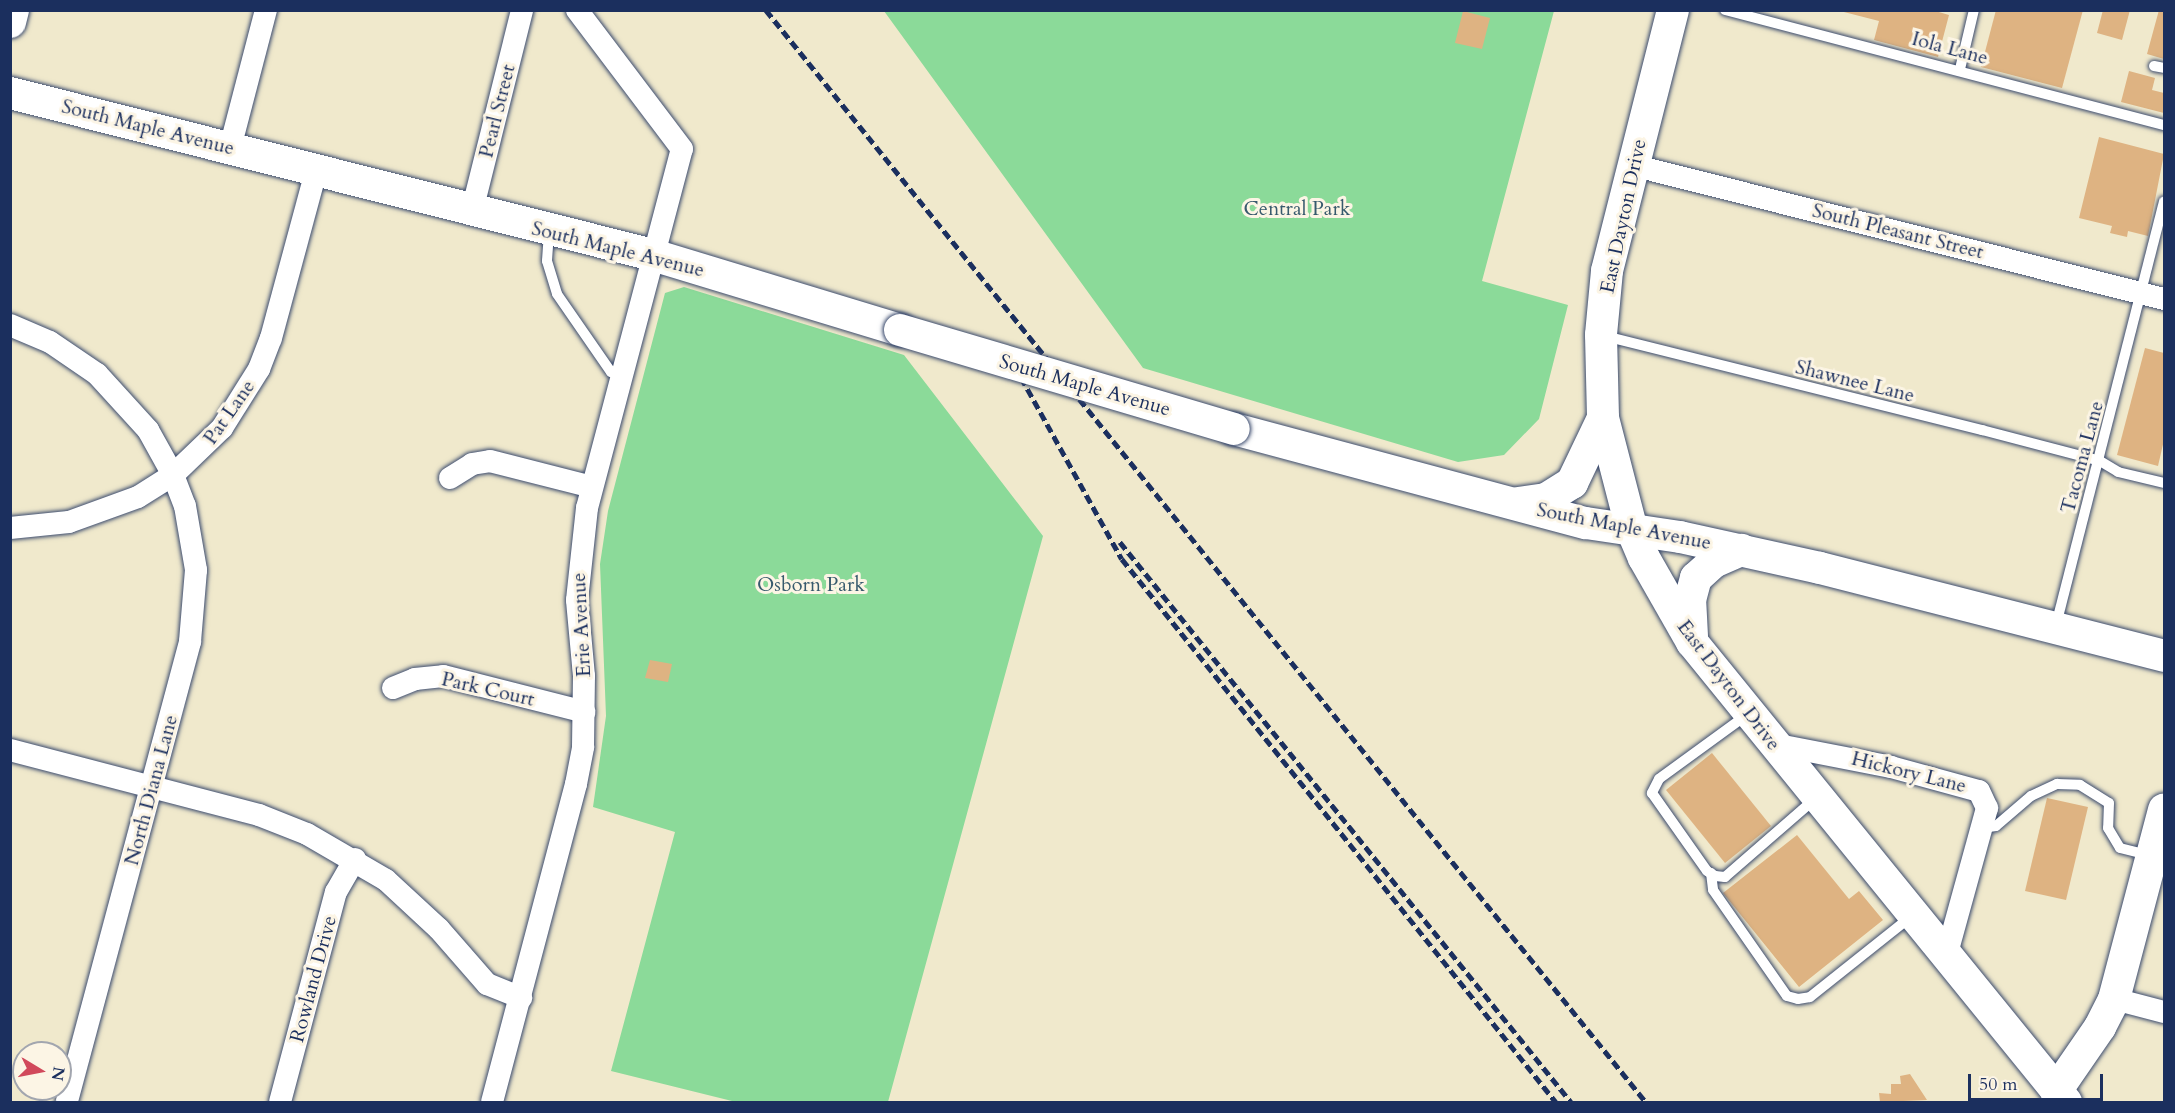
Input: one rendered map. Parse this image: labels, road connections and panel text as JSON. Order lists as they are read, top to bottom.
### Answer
{
  "streets": {
    "main road": ["South Maple Avenue", "East Dayton Drive"],
    "street": [
      "Pearl Street",
      "South Pleasant Street",
      "Pat Lane",
      "Erie Avenue",
      "Park Court",
      "Hickory Lane",
      "North Diana Lane",
      "Rowland Drive"
    ],
    "lane": ["Iola Lane", "Shawnee Lane", "Tacoma Lane"]
  },
  "crossings": [
    ["Pearl Street", "South Maple Avenue"],
    ["South Maple Avenue", "East Dayton Drive"],
    ["South Maple Avenue", "Pat Lane"],
    ["South Maple Avenue", "Tacoma Lane"],
    ["South Maple Avenue", "Erie Avenue"],
    ["East Dayton Drive", "South Pleasant Street"],
    ["East Dayton Drive", "Shawnee Lane"],
    ["East Dayton Drive", "Hickory Lane"],
    ["South Pleasant Street", "Tacoma Lane"],
    ["Shawnee Lane", "Tacoma Lane"],
    ["Pat Lane", "North Diana Lane"],
    ["Erie Avenue", "Park Court"]
  ],
  "parks": ["Central Park", "Osborn Park"],
  "scale_bar": "50 m",
  "north": "right"
}
